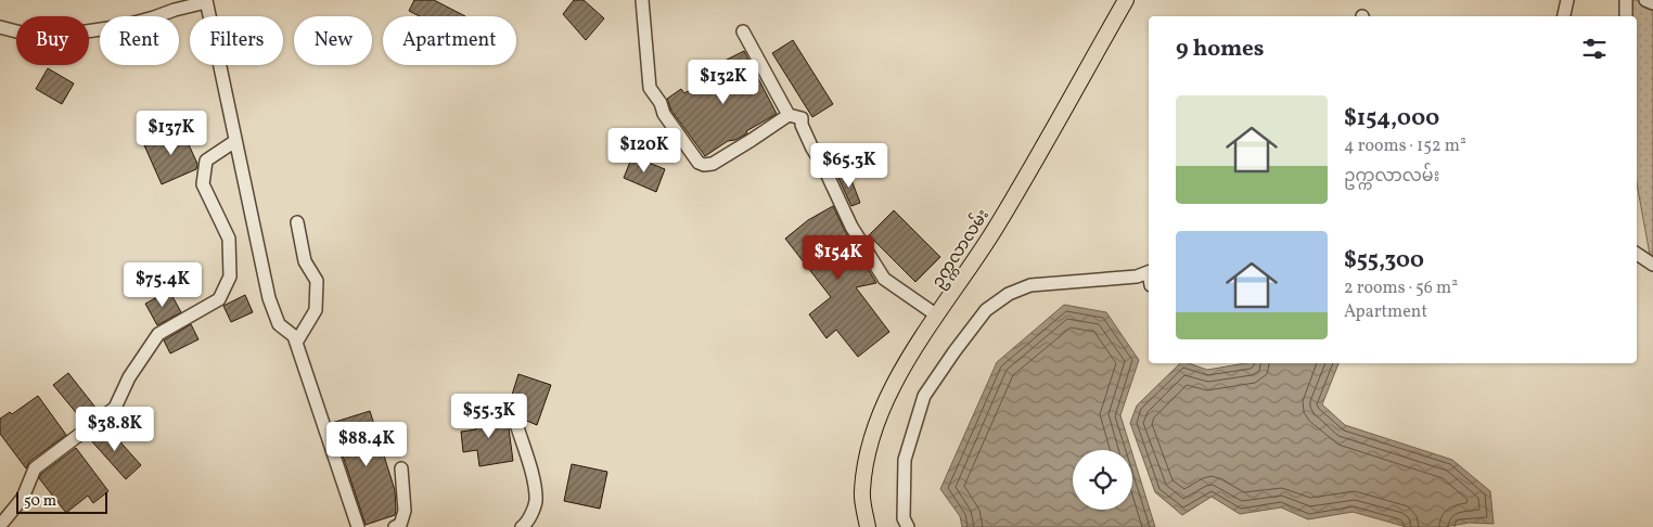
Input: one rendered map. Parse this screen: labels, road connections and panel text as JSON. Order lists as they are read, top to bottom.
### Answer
{
  "streets": {
    "main road": ["ဥက္ကလာလမ်း"]
  },
  "scale_bar": "50 m",
  "page": {
    "chip": [
      "Buy",
      "Rent",
      "Filters",
      "New",
      "Apartment"
    ],
    "heading": "9 homes",
    "price": [
      "$132K",
      "$137K",
      "$120K",
      "$65.3K",
      "$154K",
      "$75.4K",
      "$55.3K",
      "$38.8K",
      "$88.4K"
    ],
    "list": [
      {
        "name": "$154,000",
        "note": "4 rooms · 152 m² · ဥက္ကလာလမ်း"
      },
      {
        "name": "$55,300",
        "note": "2 rooms · 56 m² · Apartment"
      }
    ],
    "scale": "50 m"
  }
}
